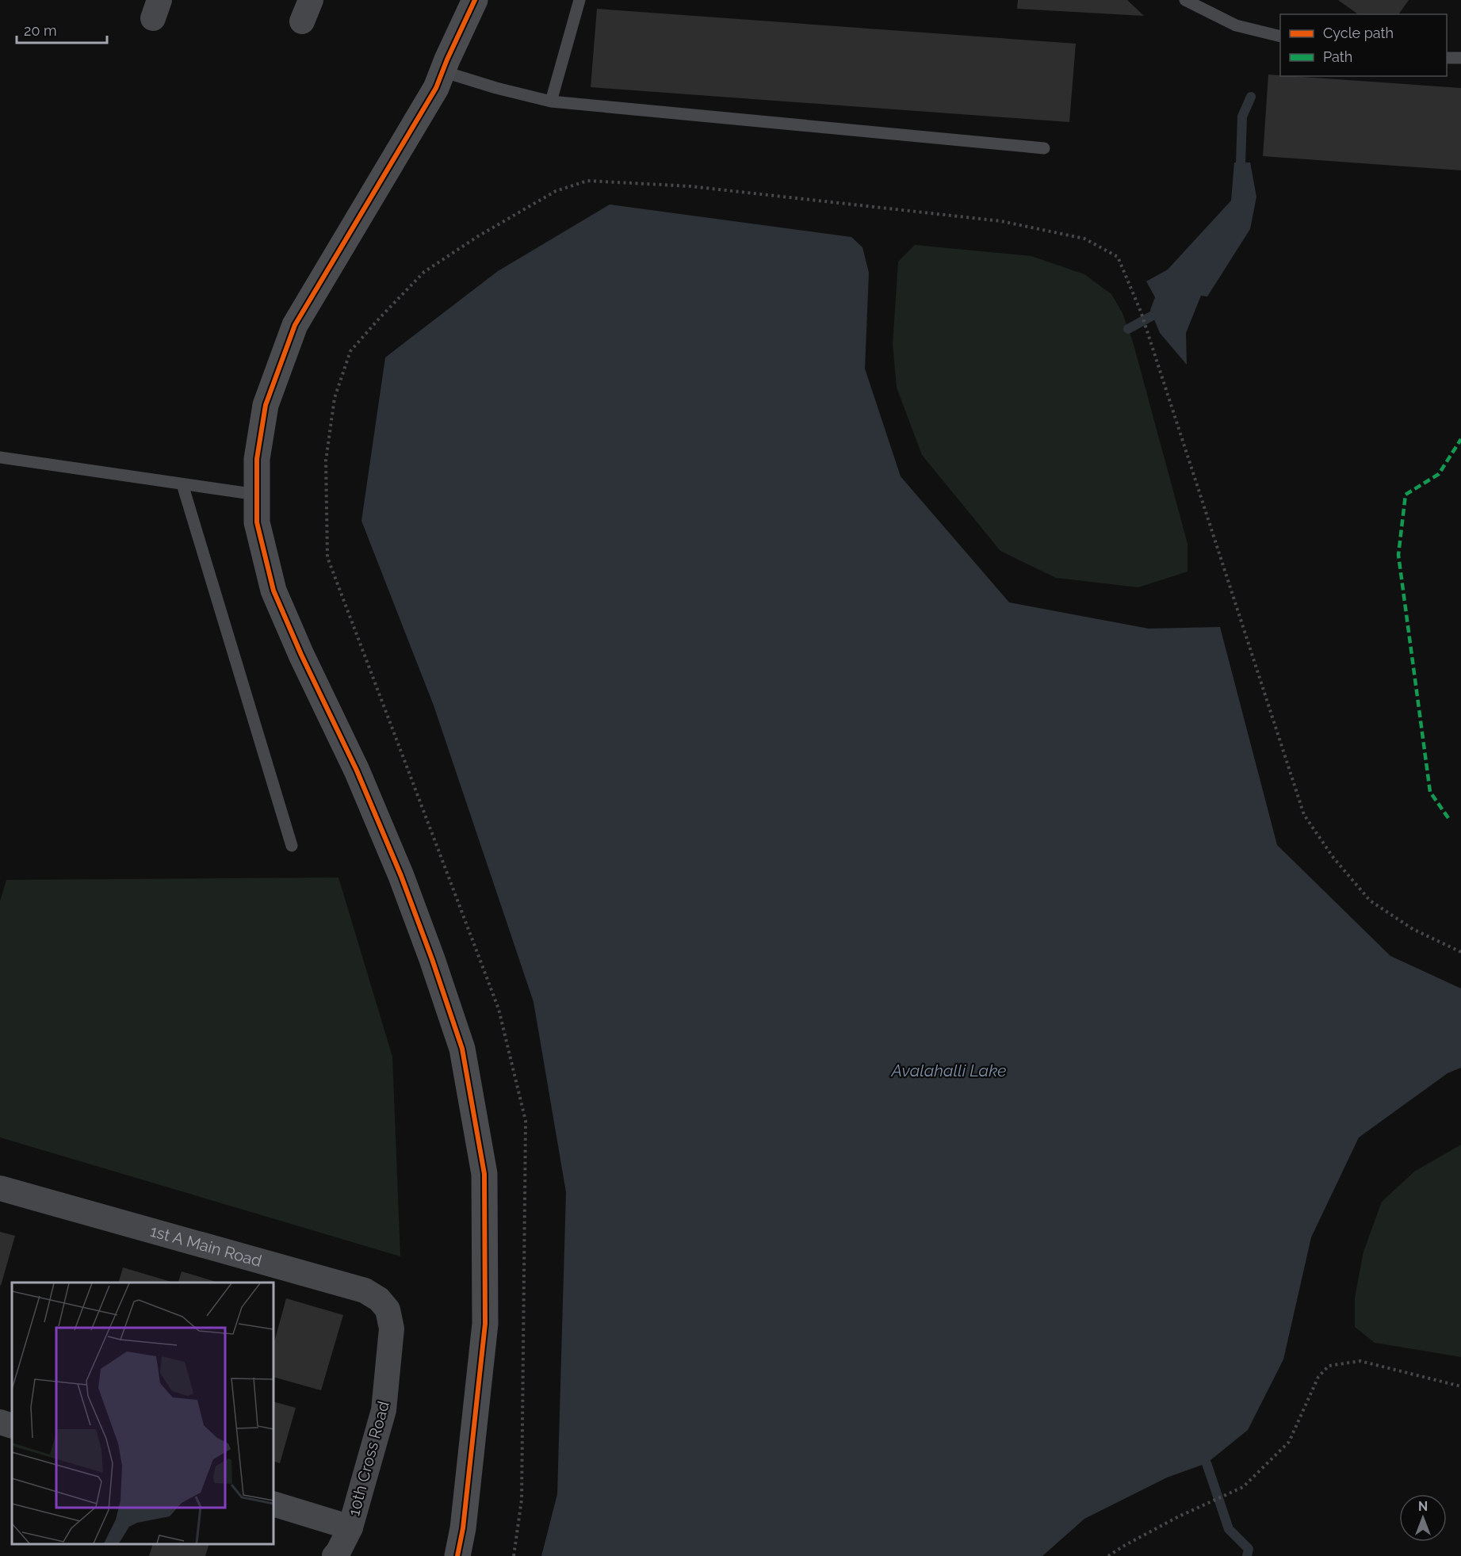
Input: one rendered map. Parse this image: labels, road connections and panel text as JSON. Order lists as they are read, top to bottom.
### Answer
{
  "streets": {
    "street": ["1st A Main Road", "10th Cross Road"]
  },
  "crossings": [
    ["1st A Main Road", "10th Cross Road"]
  ],
  "water": ["Avalahalli Lake"],
  "legend": ["Cycle path", "Path"],
  "scale_bar": "20 m",
  "north": "top"
}
